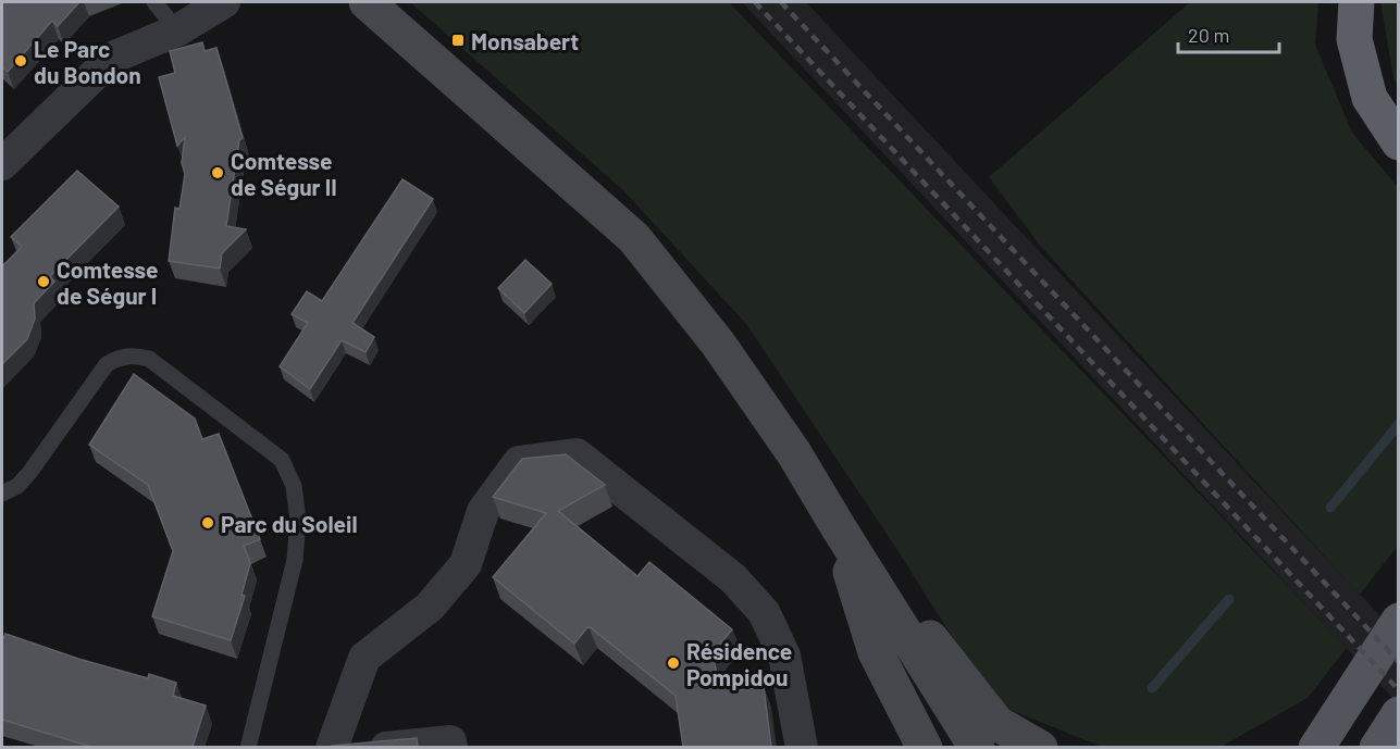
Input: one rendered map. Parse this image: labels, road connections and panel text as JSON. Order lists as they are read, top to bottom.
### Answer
{
  "places": {
    "transit": ["Monsabert"],
    "other": [
      "Le Parc du Bondon",
      "Comtesse de Ségur II",
      "Comtesse de Ségur I",
      "Parc du Soleil",
      "Résidence Pompidou"
    ]
  },
  "scale_bar": "20 m"
}
